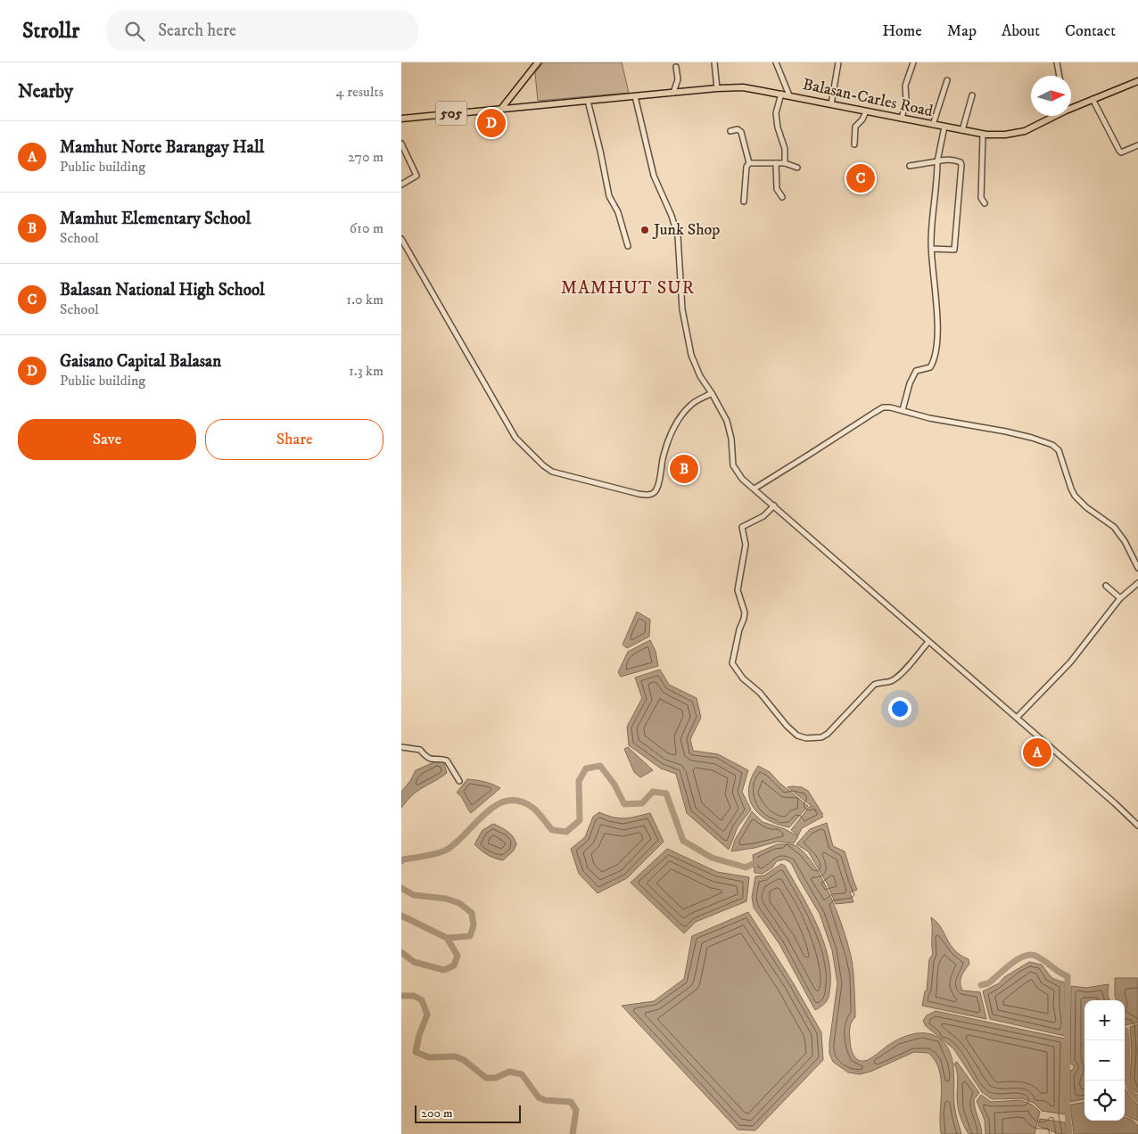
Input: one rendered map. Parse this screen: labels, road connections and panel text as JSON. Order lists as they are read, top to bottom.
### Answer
{
  "streets": {
    "main road": ["Balasan-Carles Road", "505"]
  },
  "crossings": [
    ["Balasan-Carles Road", "505"]
  ],
  "districts": ["MAMHUT SUR"],
  "places": ["Junk Shop"],
  "scale_bar": "200 m",
  "north": "right",
  "page": {
    "header": "Strollr",
    "search": "Search here",
    "nav": [
      "Home",
      "Map",
      "About",
      "Contact"
    ],
    "heading": ["Nearby", "4 results"],
    "pins": [
      "D",
      "C",
      "B",
      "A"
    ],
    "list": [
      {
        "mark": "A",
        "name": "Mamhut Norte Barangay Hall",
        "note": "Public building",
        "value": "270 m"
      },
      {
        "mark": "B",
        "name": "Mamhut Elementary School",
        "note": "School",
        "value": "610 m"
      },
      {
        "mark": "C",
        "name": "Balasan National High School",
        "note": "School",
        "value": "1.0 km"
      },
      {
        "mark": "D",
        "name": "Gaisano Capital Balasan",
        "note": "Public building",
        "value": "1.3 km"
      }
    ],
    "buttons": ["Save", "Share"],
    "map_buttons": ["+", "−"],
    "scale": "200 m"
  }
}
